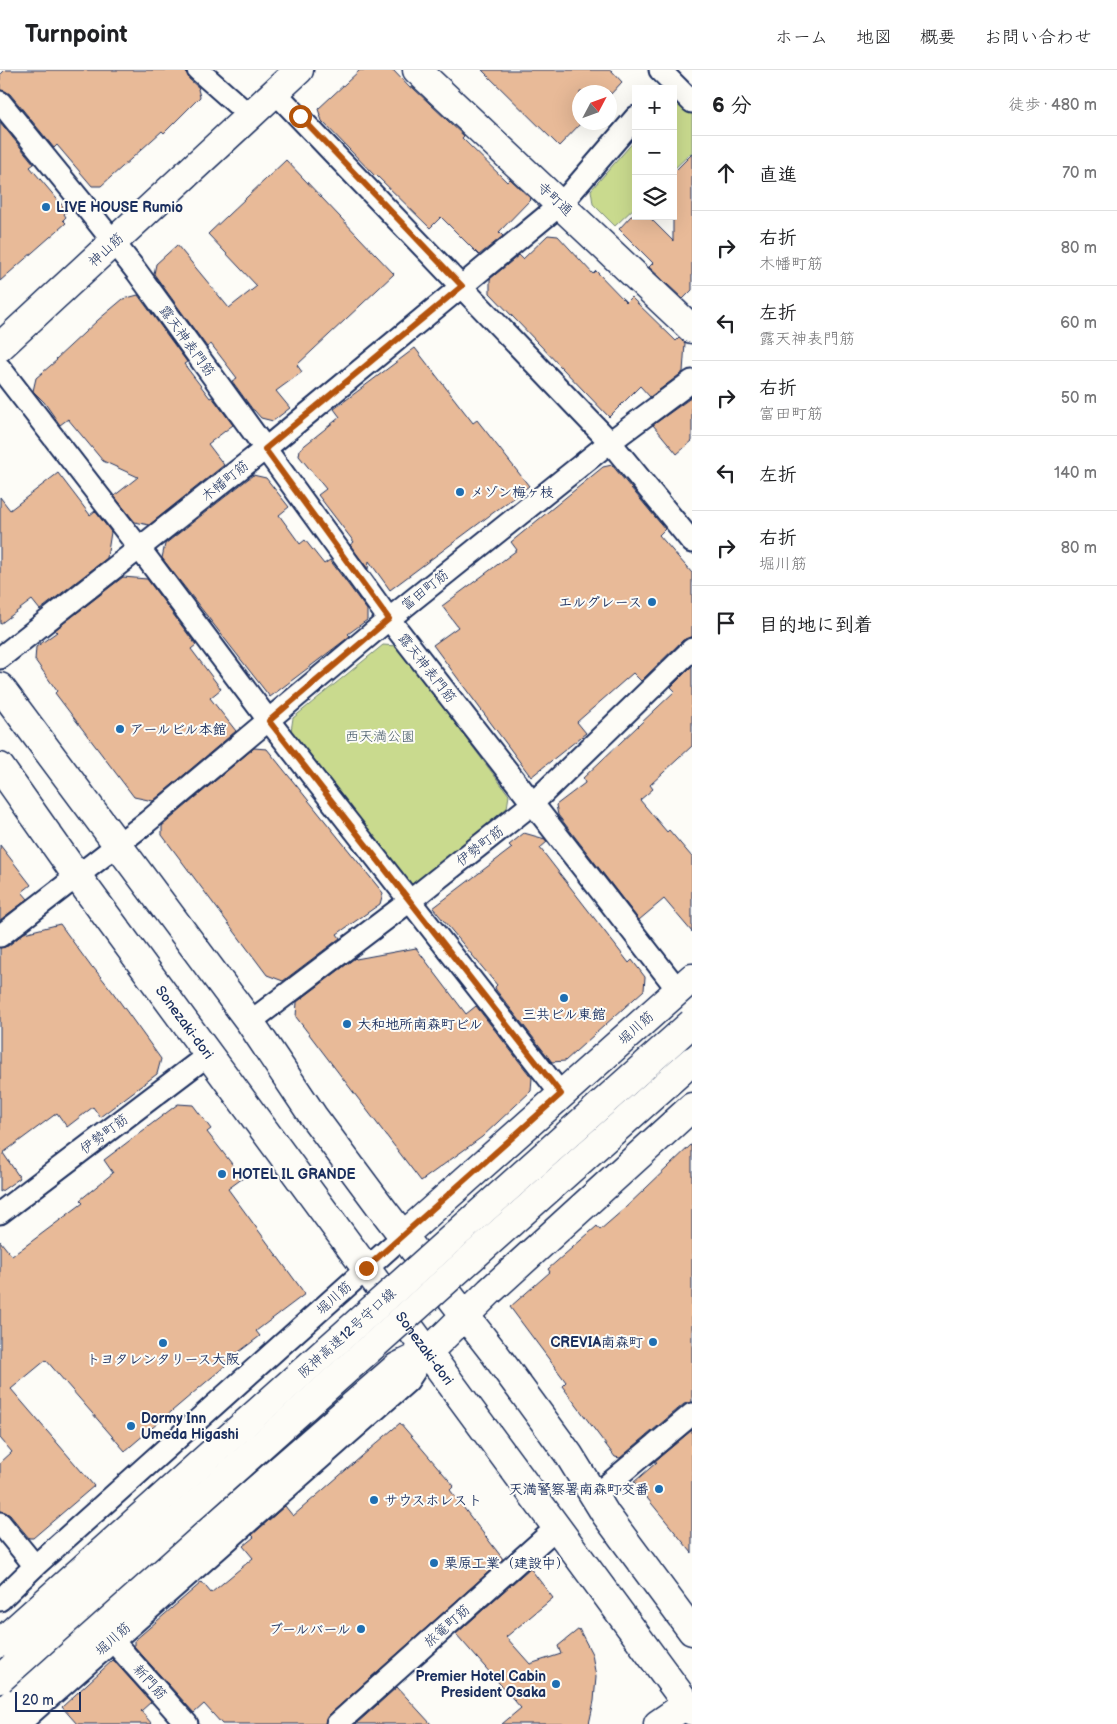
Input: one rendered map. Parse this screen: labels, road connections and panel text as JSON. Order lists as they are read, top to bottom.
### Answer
{
  "streets": {
    "main road": [
      "寺町通",
      "神山筋",
      "Sonezaki-dori",
      "堀川筋",
      "阪神高速12号守口線"
    ],
    "street": [
      "露天神表門筋",
      "木幡町筋",
      "富田町筋",
      "伊勢町筋",
      "旅篭町筋",
      "新門筋"
    ]
  },
  "crossings": [
    ["寺町通", "木幡町筋"],
    ["神山筋", "露天神表門筋"],
    ["露天神表門筋", "木幡町筋"],
    ["露天神表門筋", "富田町筋"],
    ["露天神表門筋", "伊勢町筋"],
    ["露天神表門筋", "堀川筋"],
    ["富田町筋", "Sonezaki-dori"],
    ["伊勢町筋", "Sonezaki-dori"],
    ["Sonezaki-dori", "堀川筋"],
    ["Sonezaki-dori", "旅篭町筋"],
    ["堀川筋", "新門筋"]
  ],
  "parks": ["西天満公園"],
  "places": [
    "LIVE HOUSE Rumio",
    "メゾン梅ヶ枝",
    "エルグレース",
    "アールビル本館",
    "三共ビル東館",
    "大和地所南森町ビル",
    "HOTEL IL GRANDE",
    "CREVIA南森町",
    "トヨタレンタリース大阪",
    "Dormy Inn Umeda Higashi",
    "天満警察署南森町交番",
    "サウスホレスト",
    "栗原工業（建設中）",
    "ブールバール",
    "Premier Hotel Cabin President Osaka"
  ],
  "scale_bar": "20 m",
  "north": "top right",
  "page": {
    "header": "Turnpoint",
    "nav": [
      "ホーム",
      "地図",
      "概要",
      "お問い合わせ"
    ],
    "heading": ["6 分", "徒歩 · 480 m"],
    "map_buttons": ["+", "−"],
    "list": [
      ["直進", "70 m"],
      ["右折", "木幡町筋", "80 m"],
      ["左折", "露天神表門筋", "60 m"],
      ["右折", "富田町筋", "50 m"],
      ["左折", "140 m"],
      ["右折", "堀川筋", "80 m"],
      "目的地に到着"
    ],
    "scale": "20 m"
  }
}
